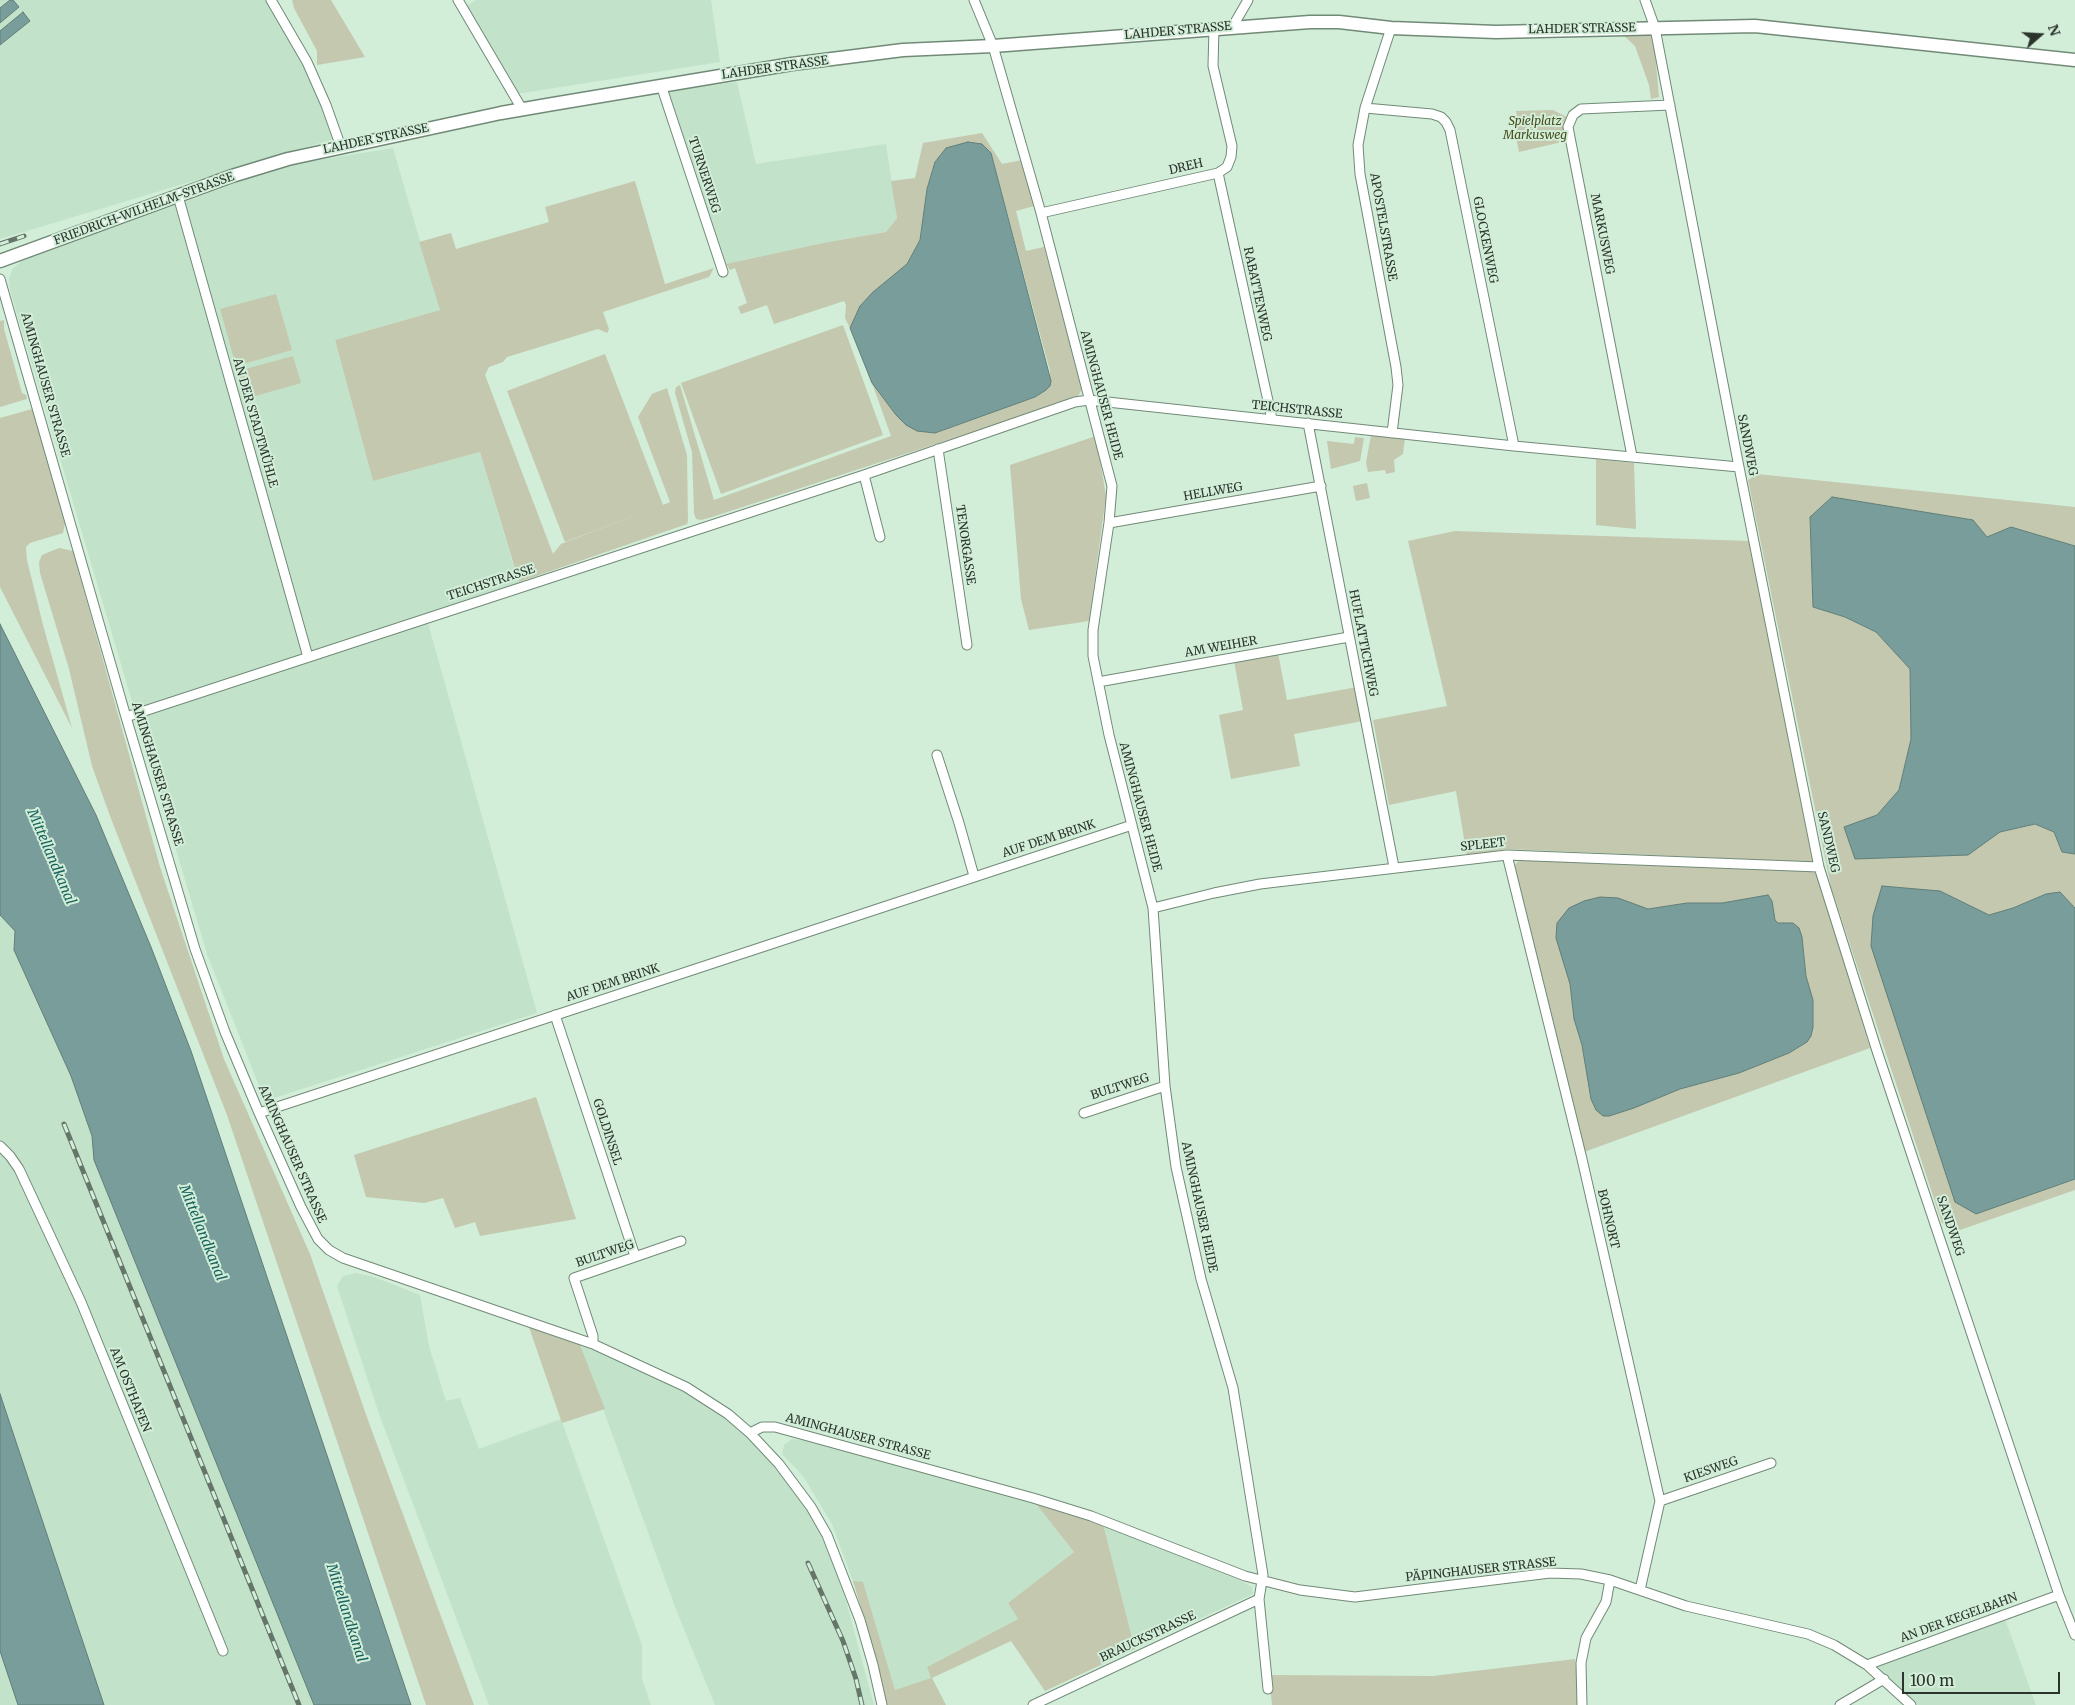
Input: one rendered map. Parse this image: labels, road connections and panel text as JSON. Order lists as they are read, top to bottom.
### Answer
{
  "streets": {
    "street": [
      "LAHDER STRASSE",
      "DREH",
      "TURNERWEG",
      "FRIEDRICH-WILHELM-STRASSE",
      "APOSTELSTRASSE",
      "MARKUSWEG",
      "GLOCKENWEG",
      "RABATTENWEG",
      "AMINGHAUSER STRASSE",
      "AMINGHAUSER HEIDE",
      "TEICHSTRASSE",
      "AN DER STADTMÜHLE",
      "SANDWEG",
      "HELLWEG",
      "TENORGASSE",
      "HUFLATTICHWEG",
      "AM WEIHER",
      "AUF DEM BRINK",
      "SPLEET",
      "BULTWEG",
      "GOLDINSEL",
      "BOHNORT",
      "AM OSTHAFEN",
      "KIESWEG",
      "PÄPINGHAUSER STRASSE",
      "AN DER KEGELBAHN",
      "BRAUCKSTRASSE"
    ]
  },
  "crossings": [
    ["LAHDER STRASSE", "DREH"],
    ["LAHDER STRASSE", "TURNERWEG"],
    ["LAHDER STRASSE", "FRIEDRICH-WILHELM-STRASSE"],
    ["LAHDER STRASSE", "APOSTELSTRASSE"],
    ["LAHDER STRASSE", "AMINGHAUSER HEIDE"],
    ["LAHDER STRASSE", "SANDWEG"],
    ["DREH", "RABATTENWEG"],
    ["DREH", "AMINGHAUSER HEIDE"],
    ["FRIEDRICH-WILHELM-STRASSE", "AN DER STADTMÜHLE"],
    ["APOSTELSTRASSE", "GLOCKENWEG"],
    ["APOSTELSTRASSE", "TEICHSTRASSE"],
    ["MARKUSWEG", "TEICHSTRASSE"],
    ["MARKUSWEG", "SANDWEG"],
    ["GLOCKENWEG", "TEICHSTRASSE"],
    ["RABATTENWEG", "TEICHSTRASSE"],
    ["AMINGHAUSER STRASSE", "AMINGHAUSER HEIDE"],
    ["AMINGHAUSER STRASSE", "TEICHSTRASSE"],
    ["AMINGHAUSER STRASSE", "AUF DEM BRINK"],
    ["AMINGHAUSER STRASSE", "BULTWEG"],
    ["AMINGHAUSER STRASSE", "PÄPINGHAUSER STRASSE"],
    ["AMINGHAUSER HEIDE", "TEICHSTRASSE"],
    ["AMINGHAUSER HEIDE", "HELLWEG"],
    ["AMINGHAUSER HEIDE", "AM WEIHER"],
    ["AMINGHAUSER HEIDE", "AUF DEM BRINK"],
    ["AMINGHAUSER HEIDE", "SPLEET"],
    ["AMINGHAUSER HEIDE", "BULTWEG"],
    ["AMINGHAUSER HEIDE", "PÄPINGHAUSER STRASSE"],
    ["TEICHSTRASSE", "AN DER STADTMÜHLE"],
    ["TEICHSTRASSE", "SANDWEG"],
    ["TEICHSTRASSE", "TENORGASSE"],
    ["TEICHSTRASSE", "HUFLATTICHWEG"],
    ["SANDWEG", "SPLEET"],
    ["SANDWEG", "AN DER KEGELBAHN"],
    ["HELLWEG", "HUFLATTICHWEG"],
    ["HUFLATTICHWEG", "AM WEIHER"],
    ["HUFLATTICHWEG", "SPLEET"],
    ["AUF DEM BRINK", "GOLDINSEL"],
    ["SPLEET", "BOHNORT"],
    ["BULTWEG", "GOLDINSEL"],
    ["BOHNORT", "KIESWEG"],
    ["BOHNORT", "PÄPINGHAUSER STRASSE"],
    ["PÄPINGHAUSER STRASSE", "AN DER KEGELBAHN"]
  ],
  "water": ["Mittellandkanal"],
  "parks": ["Spielplatz Markusweg"],
  "scale_bar": "100 m",
  "north": "right"
}
